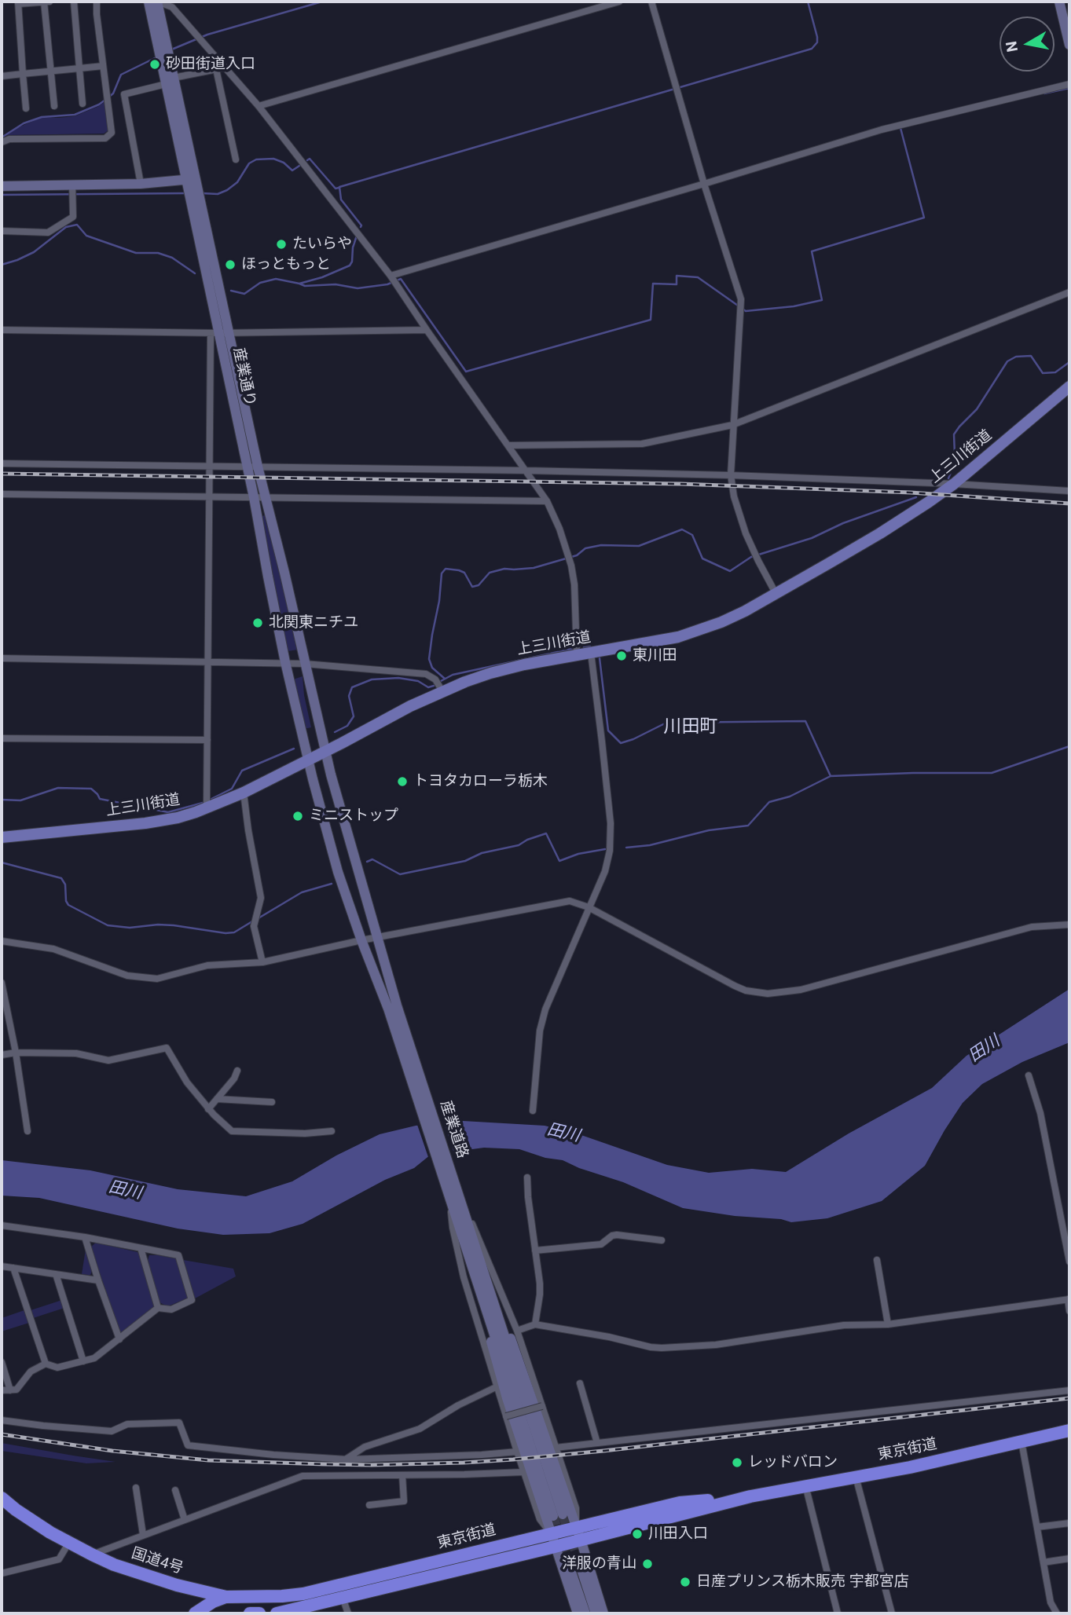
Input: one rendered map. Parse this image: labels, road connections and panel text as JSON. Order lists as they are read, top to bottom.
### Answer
{
  "streets": {
    "highway": ["東京街道", "国道4号"],
    "main road": ["上三川街道"],
    "street": ["産業通り", "産業道路"]
  },
  "crossings": [
    ["産業通り", "上三川街道"],
    ["産業通り", "産業道路"],
    ["上三川街道", "産業道路"],
    ["東京街道", "国道4号"]
  ],
  "districts": ["川田町"],
  "water": ["田川"],
  "places": [
    "砂田街道入口",
    "たいらや",
    "ほっともっと",
    "北関東ニチユ",
    "東川田",
    "トヨタカローラ栃木",
    "ミニストップ",
    "レッドバロン",
    "川田入口",
    "洋服の青山",
    "日産プリンス栃木販売 宇都宮店"
  ],
  "north": "left"
}
